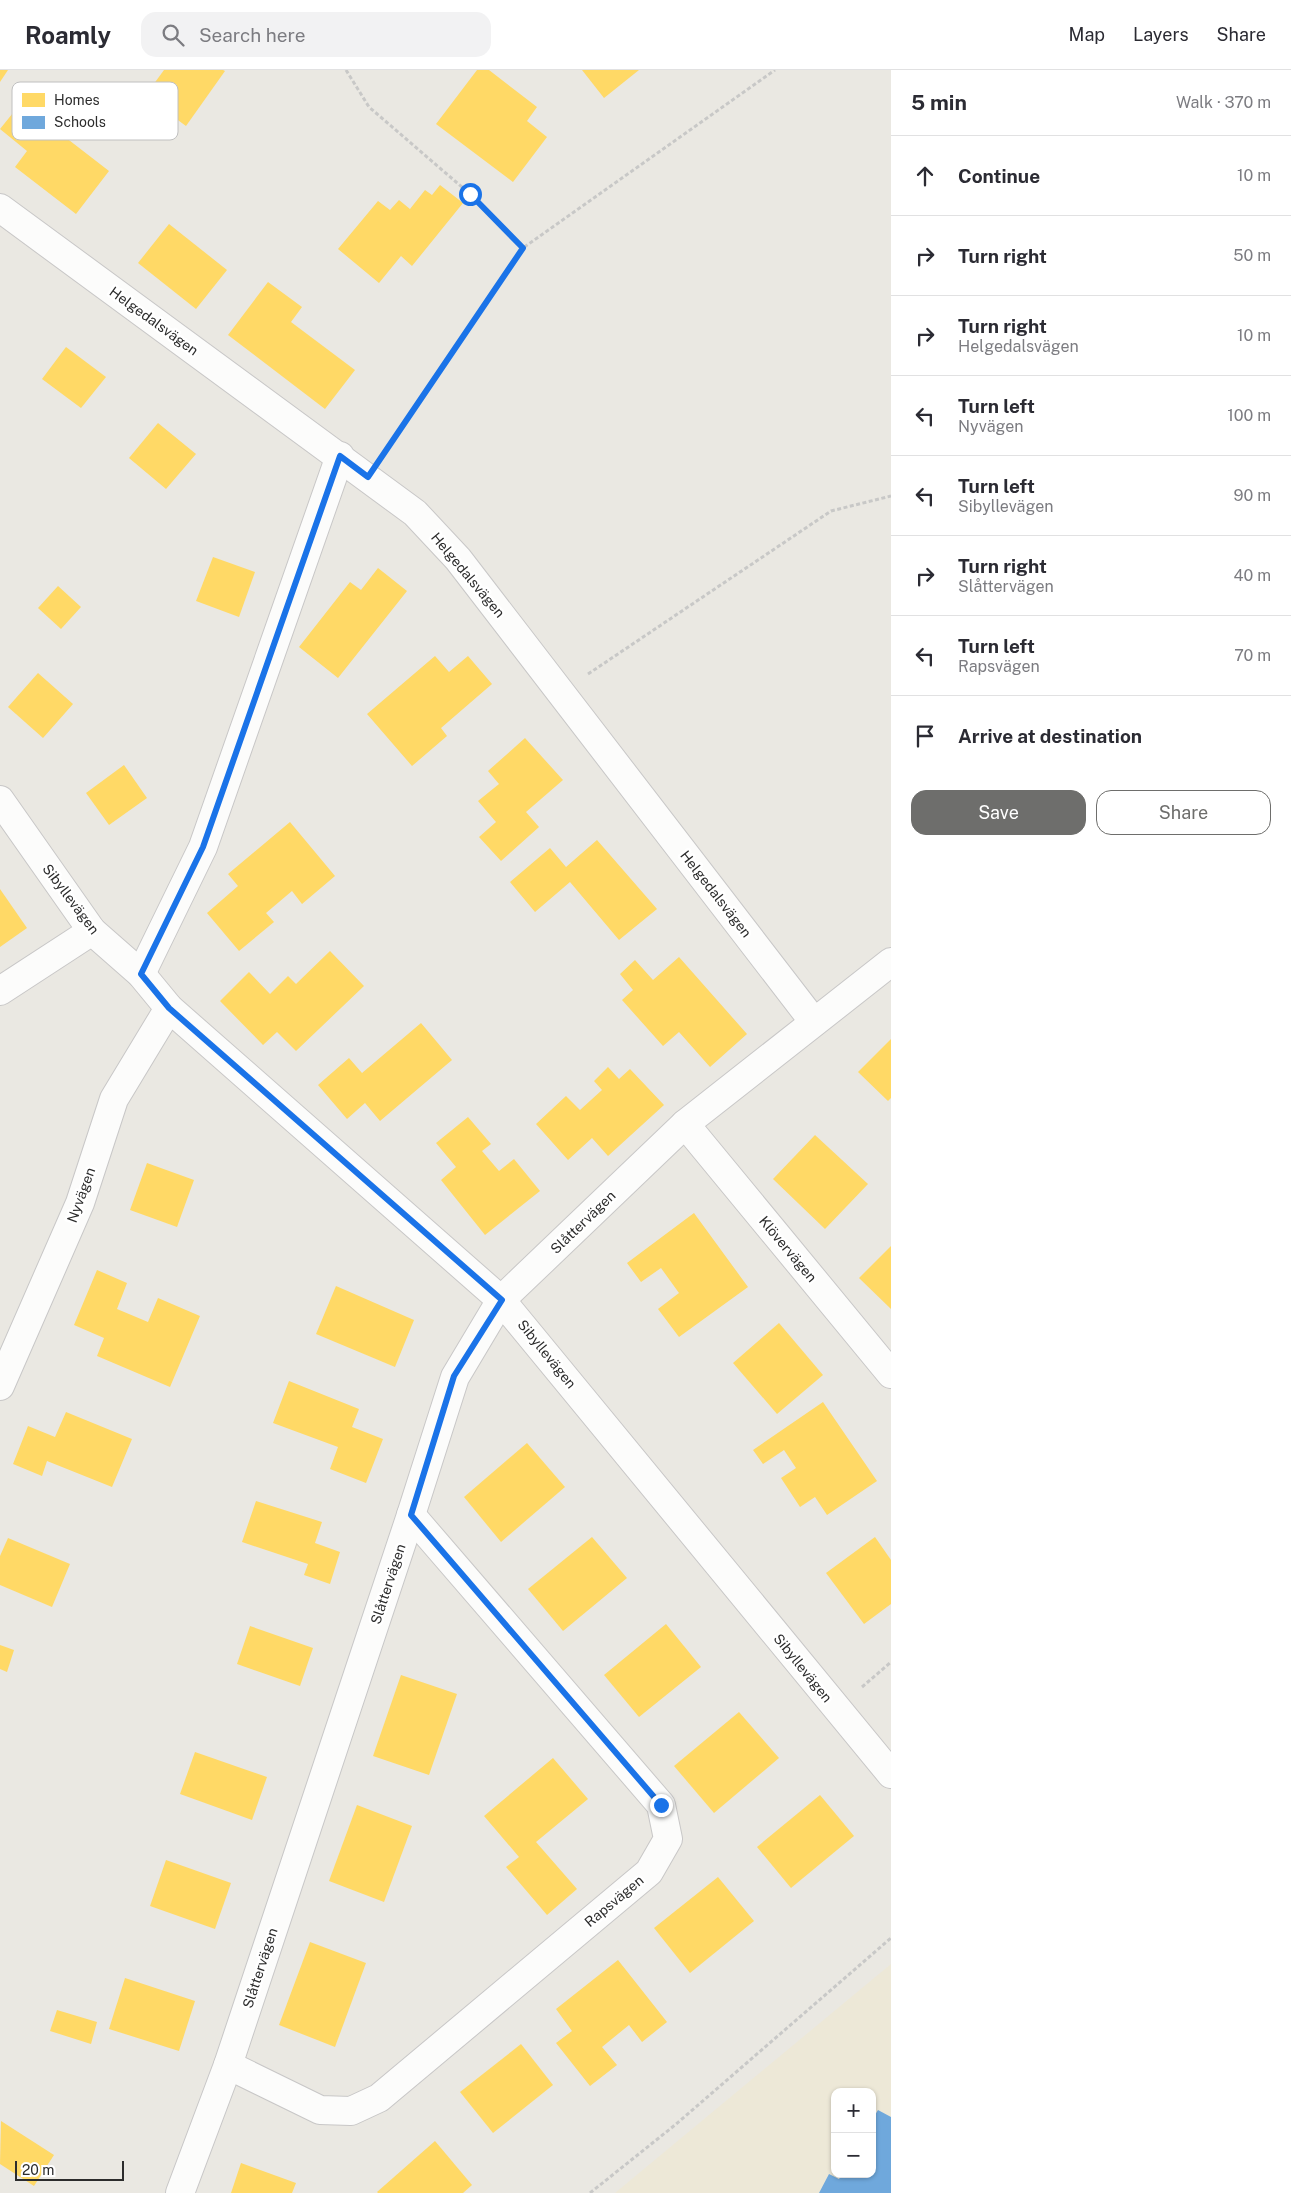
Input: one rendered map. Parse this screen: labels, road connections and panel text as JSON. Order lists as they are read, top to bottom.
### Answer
{
  "streets": {
    "street": [
      "Helgedalsvägen",
      "Sibyllevägen",
      "Nyvägen",
      "Slåttervägen",
      "Klövervägen",
      "Rapsvägen"
    ]
  },
  "crossings": [
    ["Helgedalsvägen", "Slåttervägen"],
    ["Sibyllevägen", "Nyvägen"],
    ["Sibyllevägen", "Slåttervägen"],
    ["Slåttervägen", "Klövervägen"],
    ["Slåttervägen", "Rapsvägen"]
  ],
  "legend": ["Homes", "Schools"],
  "scale_bar": "20 m",
  "page": {
    "header": "Roamly",
    "search": "Search here",
    "nav": ["Map", "Layers", "Share"],
    "heading": ["5 min", "Walk · 370 m"],
    "list": [
      ["Continue", "10 m"],
      ["Turn right", "50 m"],
      ["Turn right", "Helgedalsvägen", "10 m"],
      ["Turn left", "Nyvägen", "100 m"],
      ["Turn left", "Sibyllevägen", "90 m"],
      ["Turn right", "Slåttervägen", "40 m"],
      ["Turn left", "Rapsvägen", "70 m"],
      "Arrive at destination"
    ],
    "buttons": ["Save", "Share"],
    "map_buttons": ["+", "−"],
    "scale": "20 m"
  }
}
